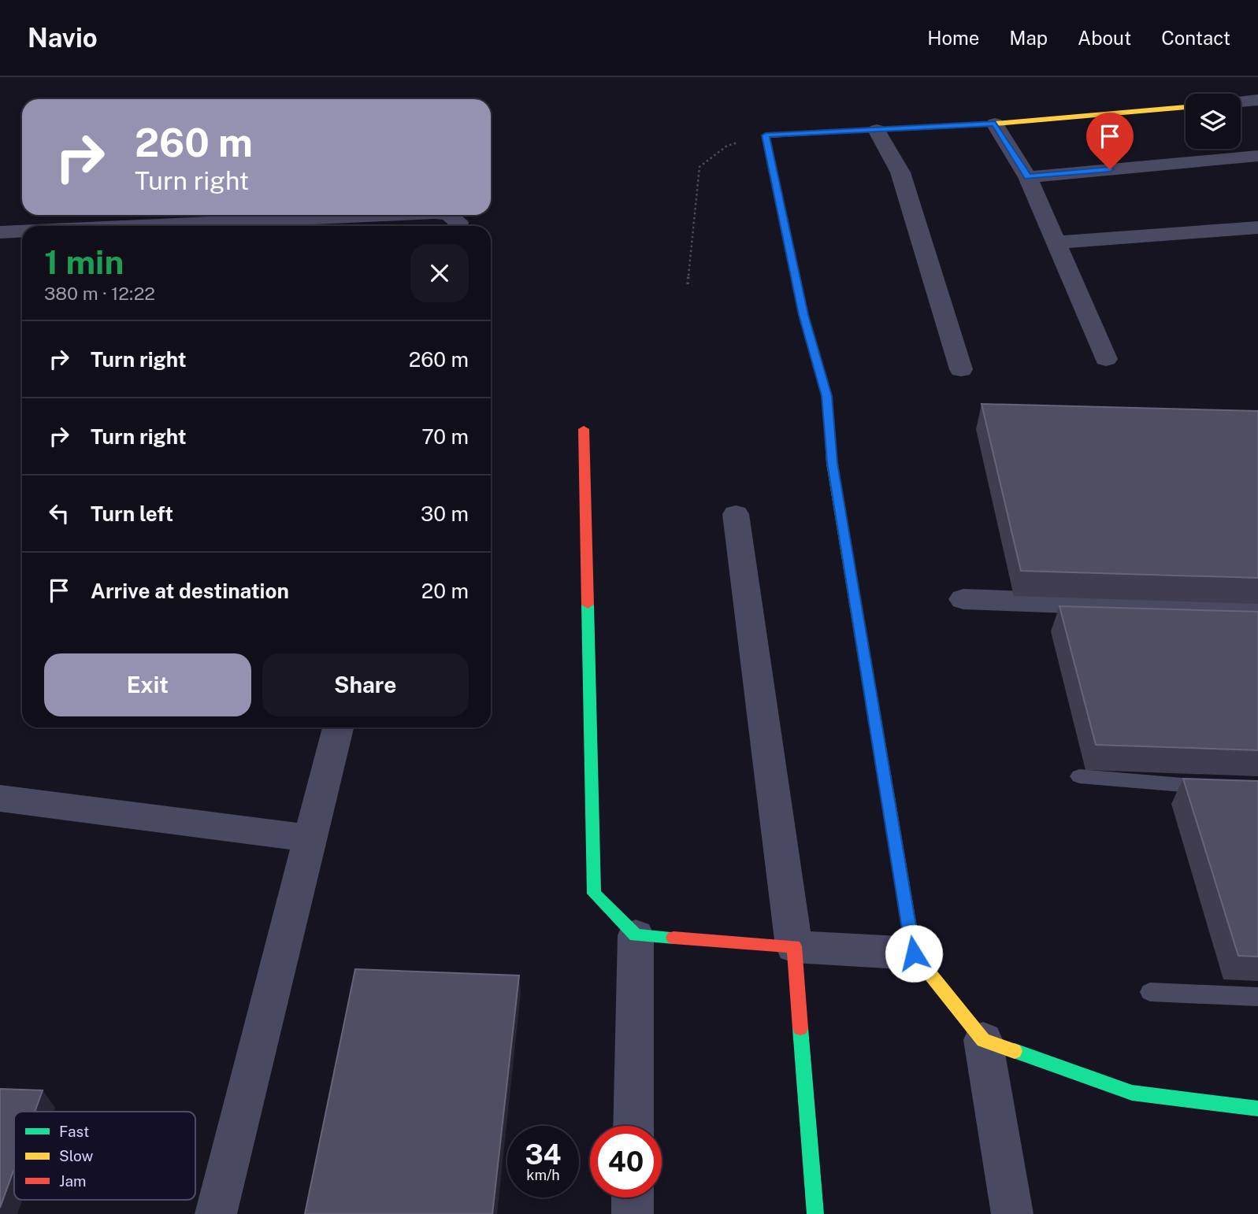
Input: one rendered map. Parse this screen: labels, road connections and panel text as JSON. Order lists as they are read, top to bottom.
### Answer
{
  "legend": ["Fast", "Slow", "Jam"],
  "page": {
    "header": "Navio",
    "nav": [
      "Home",
      "Map",
      "About",
      "Contact"
    ],
    "turn": ["260 m", "Turn right"],
    "heading": ["1 min", "380 m · 12:22"],
    "list": [
      {
        "name": "Turn right",
        "value": "260 m"
      },
      {
        "name": "Turn right",
        "value": "70 m"
      },
      {
        "name": "Turn left",
        "value": "30 m"
      },
      {
        "name": "Arrive at destination",
        "value": "20 m"
      }
    ],
    "buttons": ["Exit", "Share"],
    "speed": "34 km/h",
    "limit": "40"
  }
}
